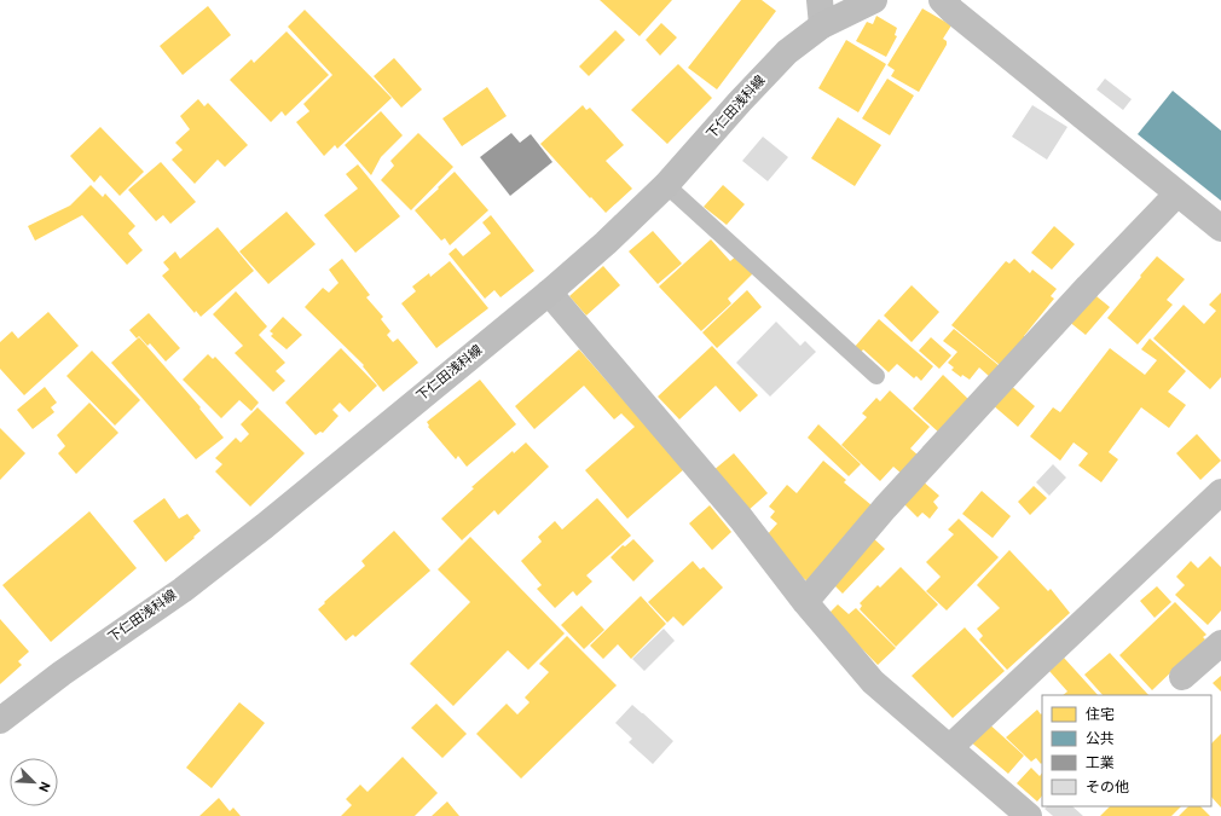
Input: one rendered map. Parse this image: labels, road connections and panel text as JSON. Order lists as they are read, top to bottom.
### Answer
{
  "streets": {
    "main road": ["下仁田浅科線"]
  },
  "legend": [
    "住宅",
    "公共",
    "工業",
    "その他"
  ],
  "north": "bottom right"
}
